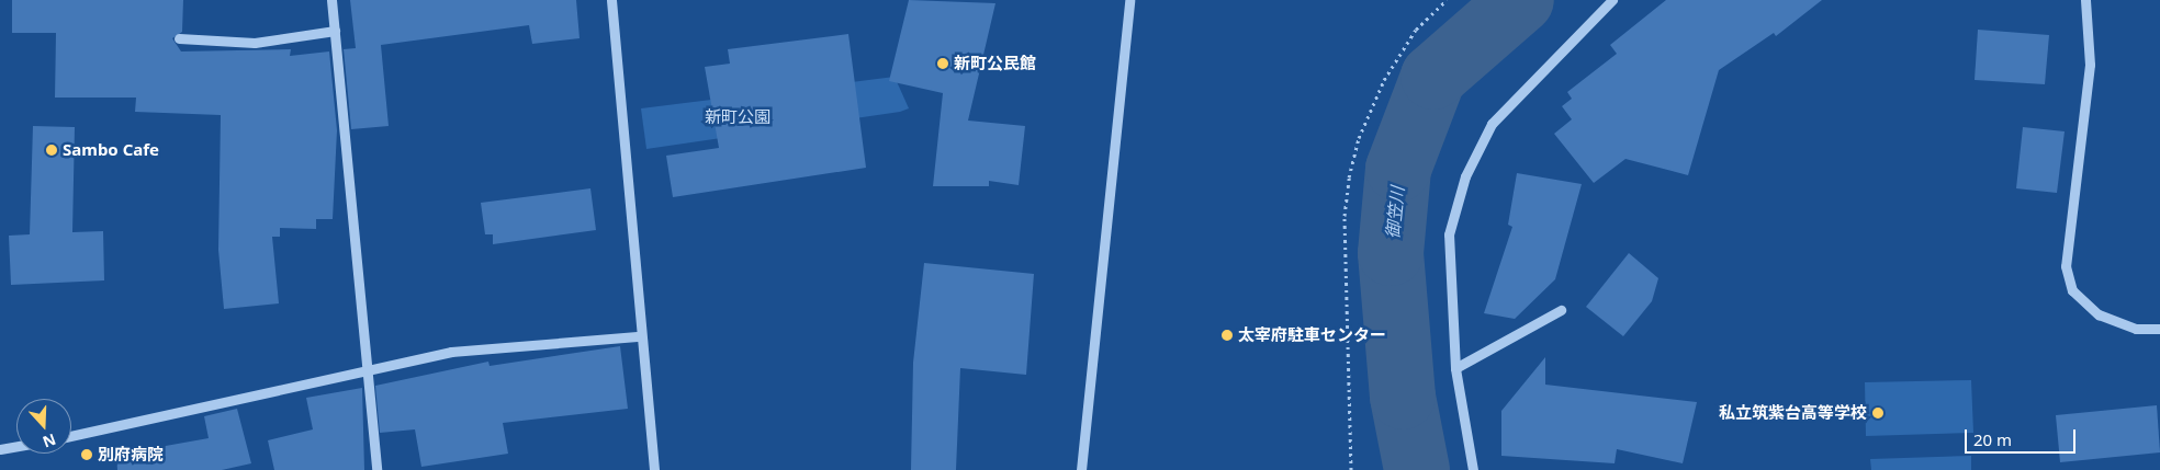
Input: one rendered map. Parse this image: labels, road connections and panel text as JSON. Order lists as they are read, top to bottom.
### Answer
{
  "water": ["御笠川"],
  "parks": ["新町公園"],
  "places": [
    "新町公民館",
    "Sambo Cafe",
    "太宰府駐車センター",
    "私立筑紫台高等学校",
    "別府病院"
  ],
  "scale_bar": "20 m",
  "north": "bottom"
}
